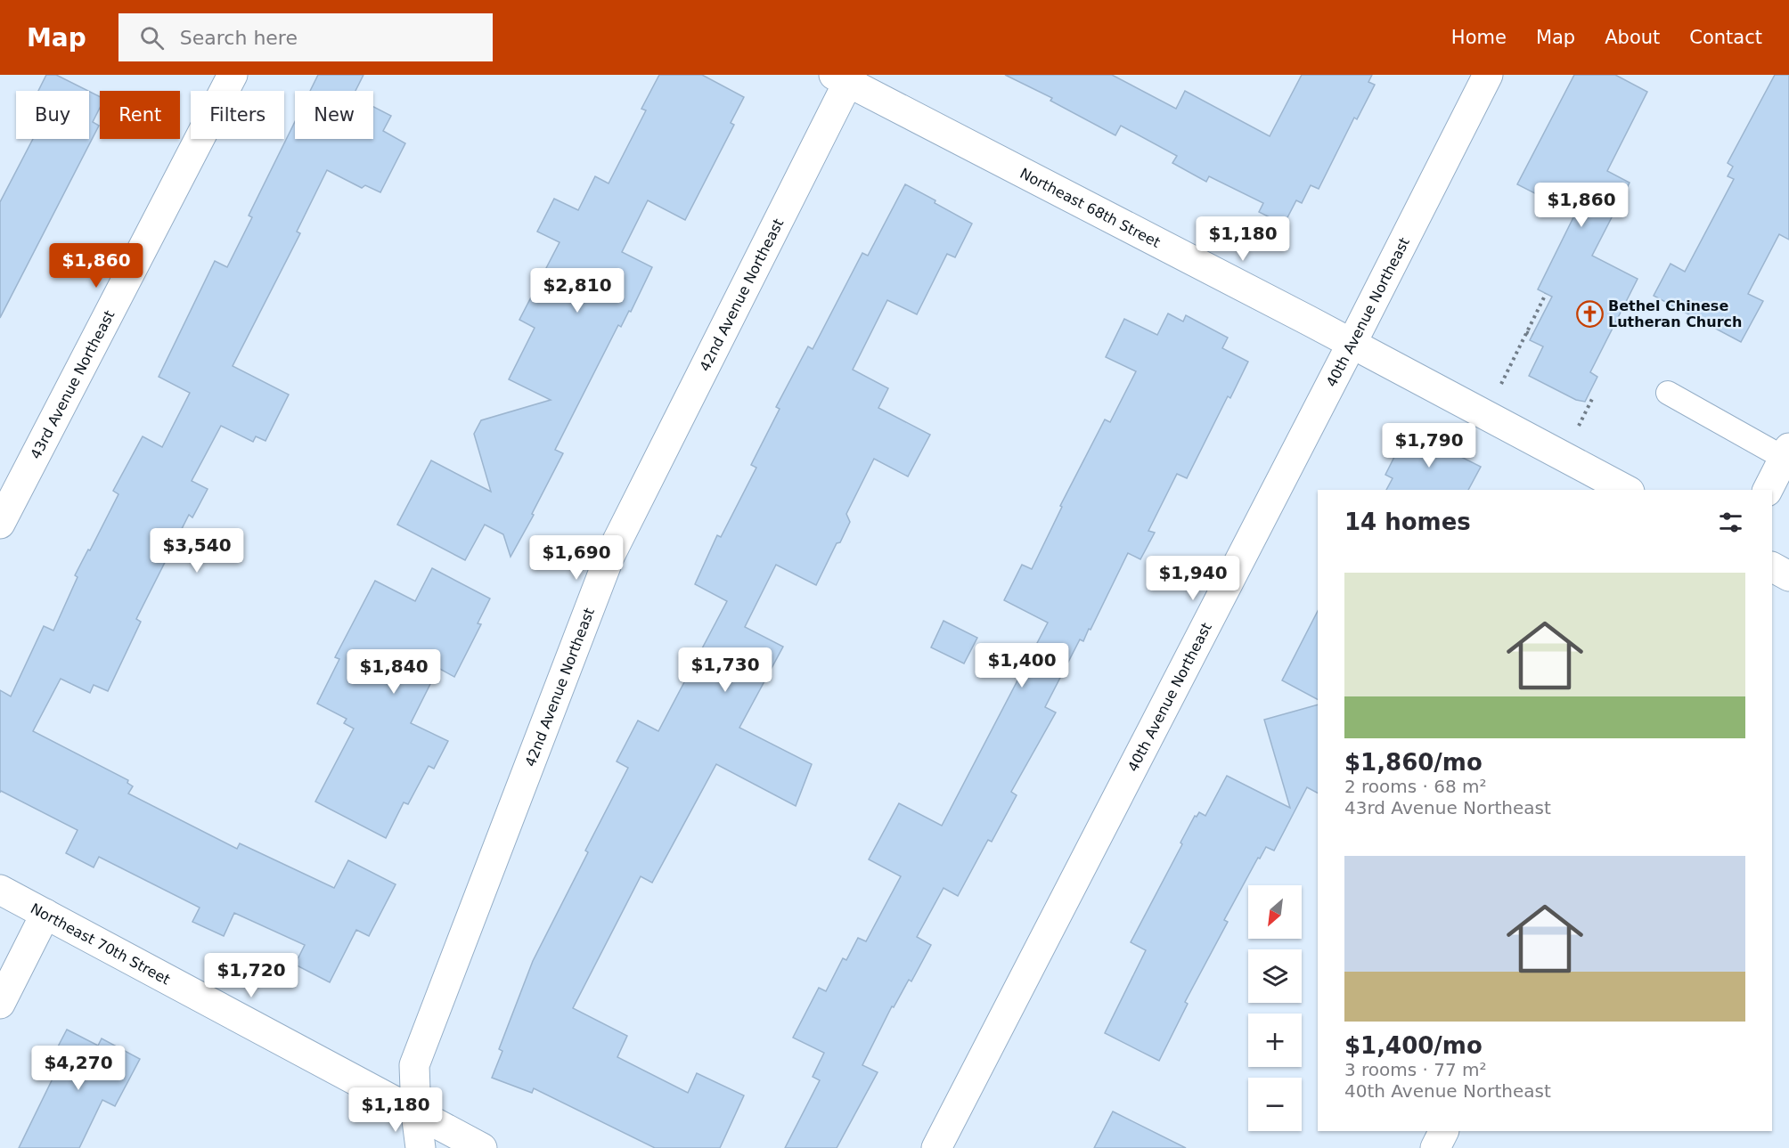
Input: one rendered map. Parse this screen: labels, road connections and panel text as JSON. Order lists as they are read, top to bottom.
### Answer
{
  "streets": {
    "street": [
      "Northeast 68th Street",
      "42nd Avenue Northeast",
      "40th Avenue Northeast",
      "43rd Avenue Northeast",
      "Northeast 70th Street"
    ]
  },
  "crossings": [
    ["Northeast 68th Street", "42nd Avenue Northeast"],
    ["Northeast 68th Street", "40th Avenue Northeast"],
    ["42nd Avenue Northeast", "Northeast 70th Street"]
  ],
  "places": {
    "church": ["Bethel Chinese Lutheran Church"]
  },
  "north": "bottom left",
  "page": {
    "header": "Map",
    "search": "Search here",
    "nav": [
      "Home",
      "Map",
      "About",
      "Contact"
    ],
    "chip": [
      "Buy",
      "Rent",
      "Filters",
      "New"
    ],
    "price": [
      "$1,860",
      "$1,180",
      "$1,860",
      "$2,810",
      "$1,790",
      "$3,540",
      "$1,690",
      "$1,940",
      "$1,400",
      "$1,730",
      "$1,840",
      "$1,720",
      "$4,270",
      "$1,180"
    ],
    "heading": "14 homes",
    "list": [
      {
        "name": "$1,860/mo",
        "note": "2 rooms · 68 m² · 43rd Avenue Northeast"
      },
      {
        "name": "$1,400/mo",
        "note": "3 rooms · 77 m² · 40th Avenue Northeast"
      }
    ],
    "map_buttons": ["+", "−"]
  }
}
